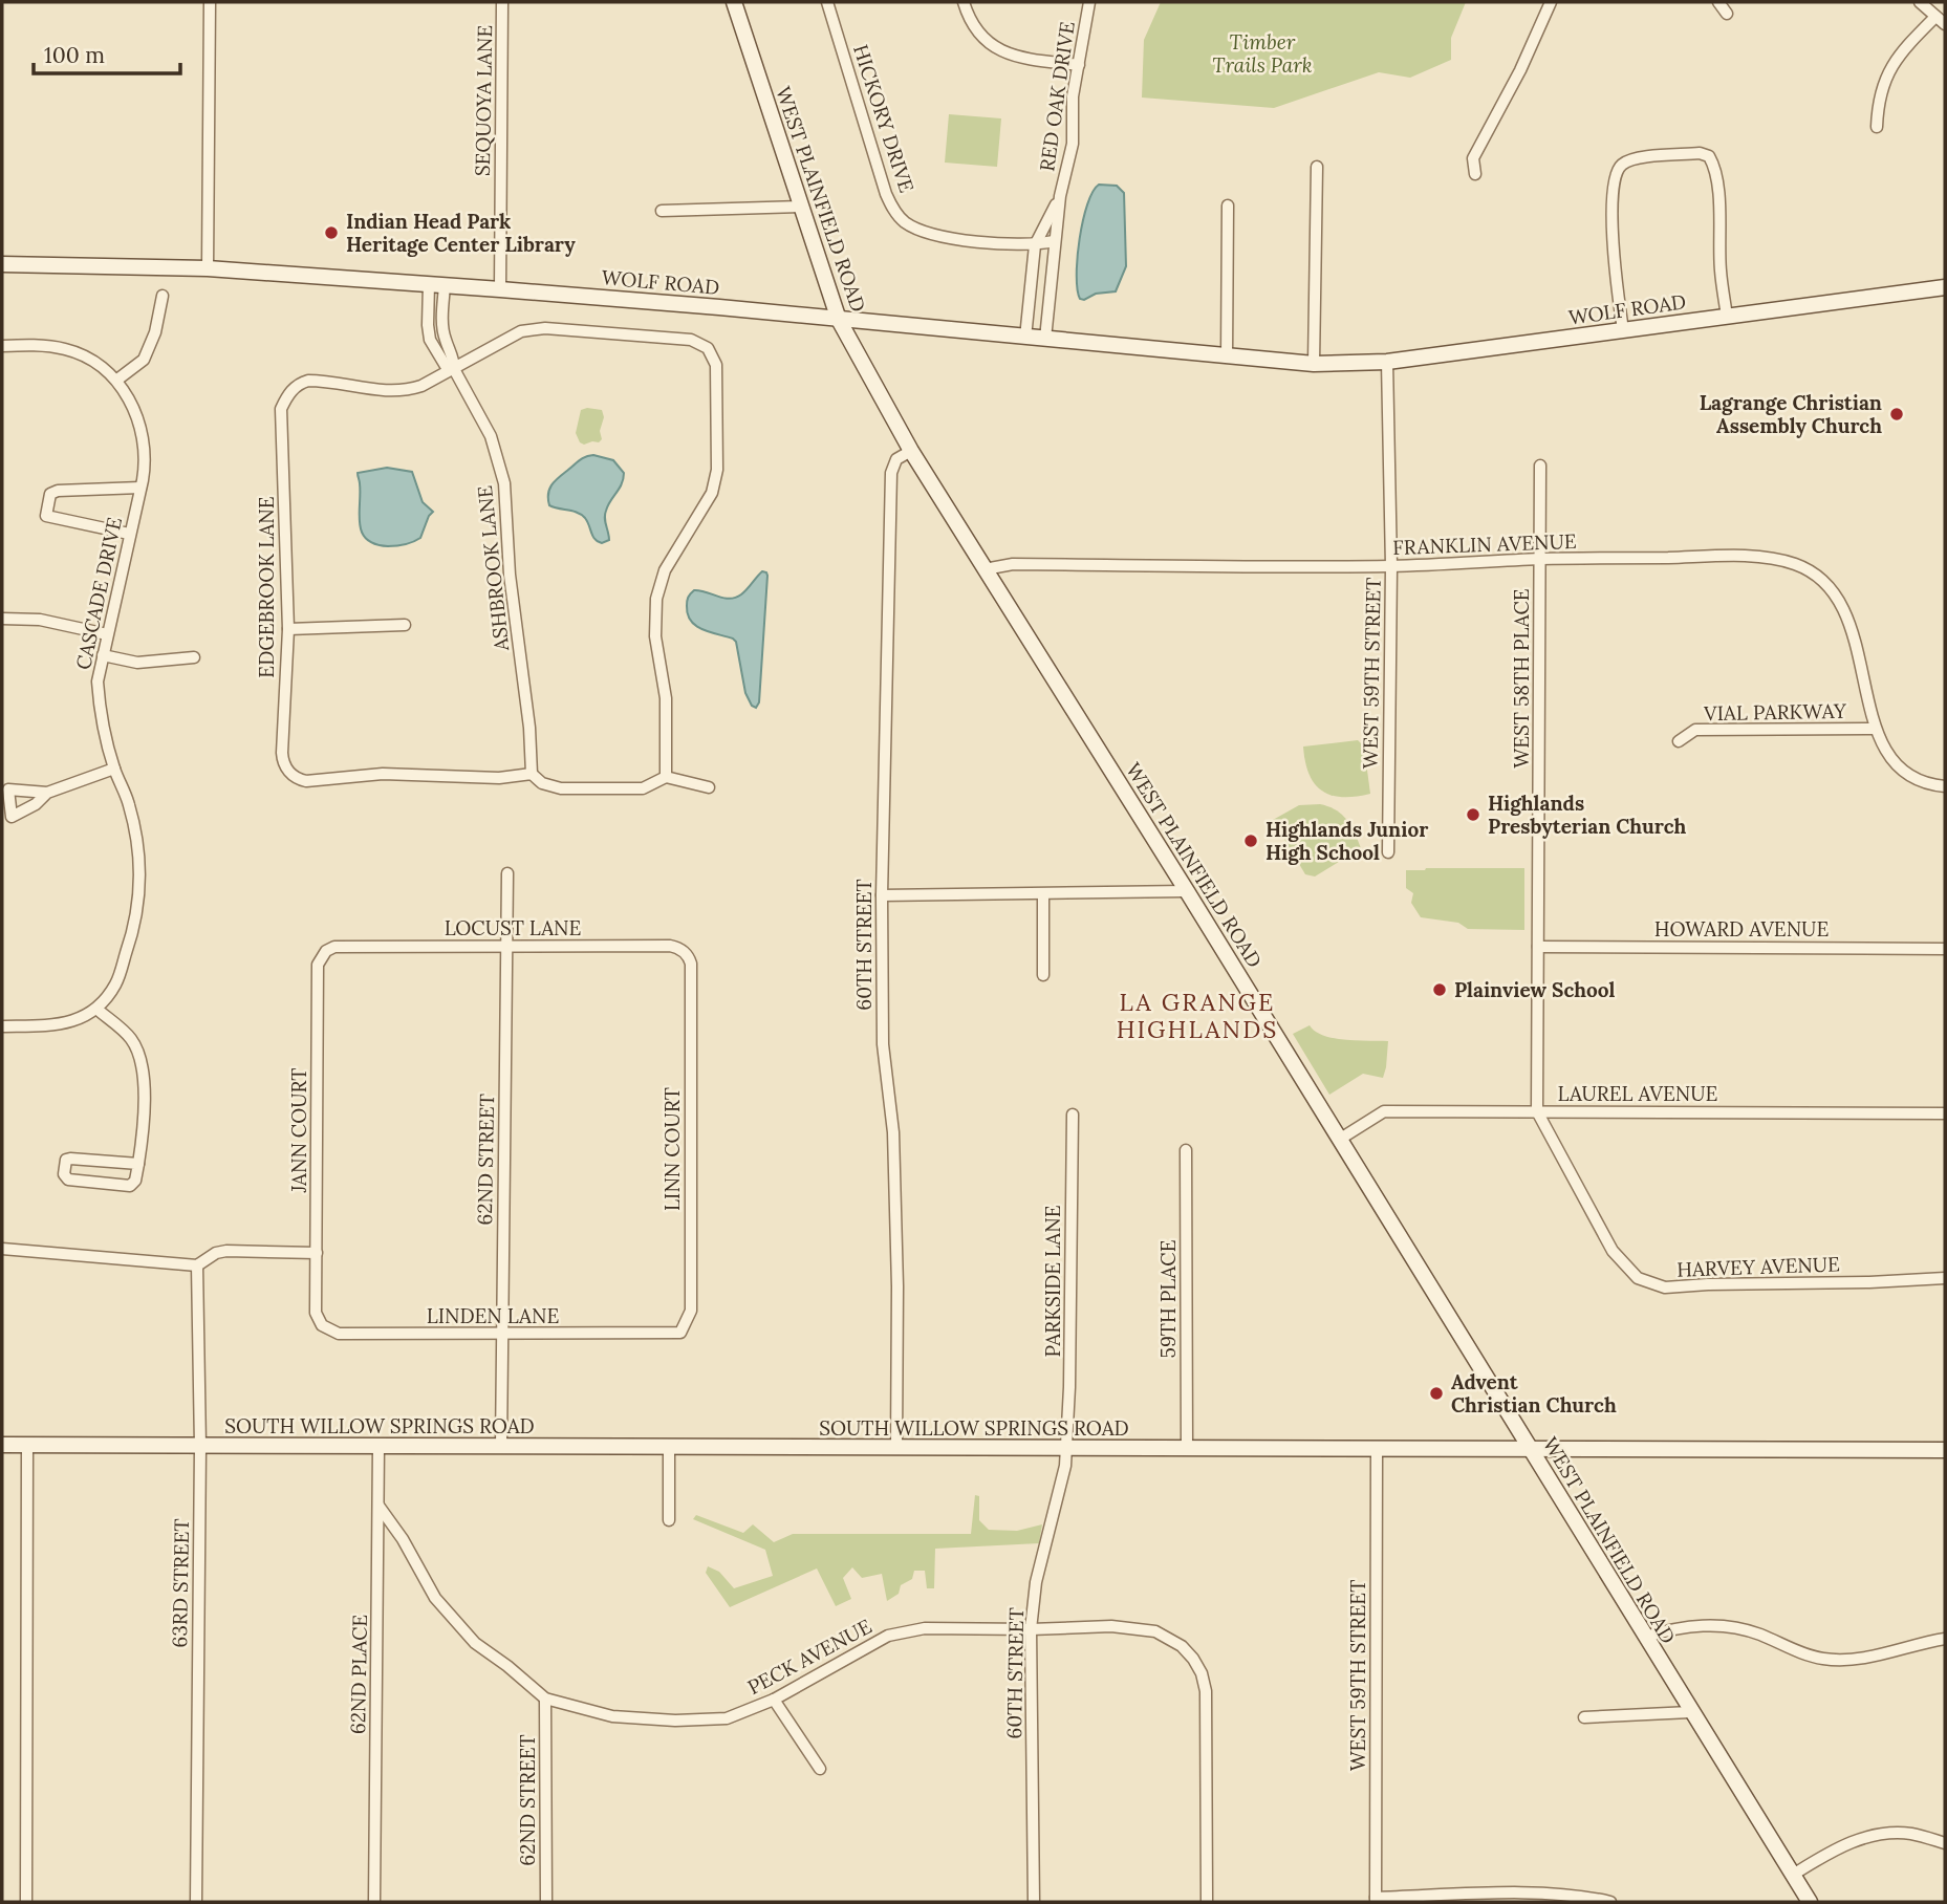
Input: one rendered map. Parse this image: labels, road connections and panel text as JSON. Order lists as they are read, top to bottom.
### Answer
{
  "streets": {
    "main road": ["WEST PLAINFIELD ROAD", "WOLF ROAD", "SOUTH WILLOW SPRINGS ROAD"],
    "street": [
      "RED OAK DRIVE",
      "SEQUOYA LANE",
      "HICKORY DRIVE",
      "FRANKLIN AVENUE",
      "ASHBROOK LANE",
      "EDGEBROOK LANE",
      "CASCADE DRIVE",
      "WEST 59TH STREET",
      "WEST 58TH PLACE",
      "VIAL PARKWAY",
      "LOCUST LANE",
      "HOWARD AVENUE",
      "60TH STREET",
      "LAUREL AVENUE",
      "JANN COURT",
      "LINN COURT",
      "62ND STREET",
      "HARVEY AVENUE",
      "PARKSIDE LANE",
      "59TH PLACE",
      "LINDEN LANE",
      "63RD STREET",
      "PECK AVENUE",
      "62ND PLACE"
    ]
  },
  "crossings": [
    ["RED OAK DRIVE", "HICKORY DRIVE"],
    ["RED OAK DRIVE", "WOLF ROAD"],
    ["SEQUOYA LANE", "WOLF ROAD"],
    ["WEST PLAINFIELD ROAD", "WOLF ROAD"],
    ["WEST PLAINFIELD ROAD", "FRANKLIN AVENUE"],
    ["WEST PLAINFIELD ROAD", "60TH STREET"],
    ["WEST PLAINFIELD ROAD", "LAUREL AVENUE"],
    ["WEST PLAINFIELD ROAD", "SOUTH WILLOW SPRINGS ROAD"],
    ["WOLF ROAD", "ASHBROOK LANE"],
    ["WOLF ROAD", "WEST 59TH STREET"],
    ["FRANKLIN AVENUE", "WEST 59TH STREET"],
    ["FRANKLIN AVENUE", "WEST 58TH PLACE"],
    ["FRANKLIN AVENUE", "VIAL PARKWAY"],
    ["ASHBROOK LANE", "EDGEBROOK LANE"],
    ["WEST 59TH STREET", "SOUTH WILLOW SPRINGS ROAD"],
    ["WEST 58TH PLACE", "HOWARD AVENUE"],
    ["WEST 58TH PLACE", "LAUREL AVENUE"],
    ["WEST 58TH PLACE", "HARVEY AVENUE"],
    ["LOCUST LANE", "JANN COURT"],
    ["LOCUST LANE", "LINN COURT"],
    ["LOCUST LANE", "62ND STREET"],
    ["60TH STREET", "PARKSIDE LANE"],
    ["60TH STREET", "SOUTH WILLOW SPRINGS ROAD"],
    ["60TH STREET", "PECK AVENUE"],
    ["LAUREL AVENUE", "HARVEY AVENUE"],
    ["JANN COURT", "LINDEN LANE"],
    ["LINN COURT", "LINDEN LANE"],
    ["62ND STREET", "LINDEN LANE"],
    ["62ND STREET", "SOUTH WILLOW SPRINGS ROAD"],
    ["62ND STREET", "PECK AVENUE"],
    ["PARKSIDE LANE", "SOUTH WILLOW SPRINGS ROAD"],
    ["59TH PLACE", "SOUTH WILLOW SPRINGS ROAD"],
    ["SOUTH WILLOW SPRINGS ROAD", "63RD STREET"],
    ["SOUTH WILLOW SPRINGS ROAD", "62ND PLACE"],
    ["PECK AVENUE", "62ND PLACE"]
  ],
  "districts": ["LA GRANGE HIGHLANDS"],
  "parks": ["Timber Trails Park"],
  "places": [
    "Indian Head Park Heritage Center Library",
    "Lagrange Christian Assembly Church",
    "Highlands Presbyterian Church",
    "Highlands Junior High School",
    "Plainview School",
    "Advent Christian Church"
  ],
  "scale_bar": "100 m"
}
